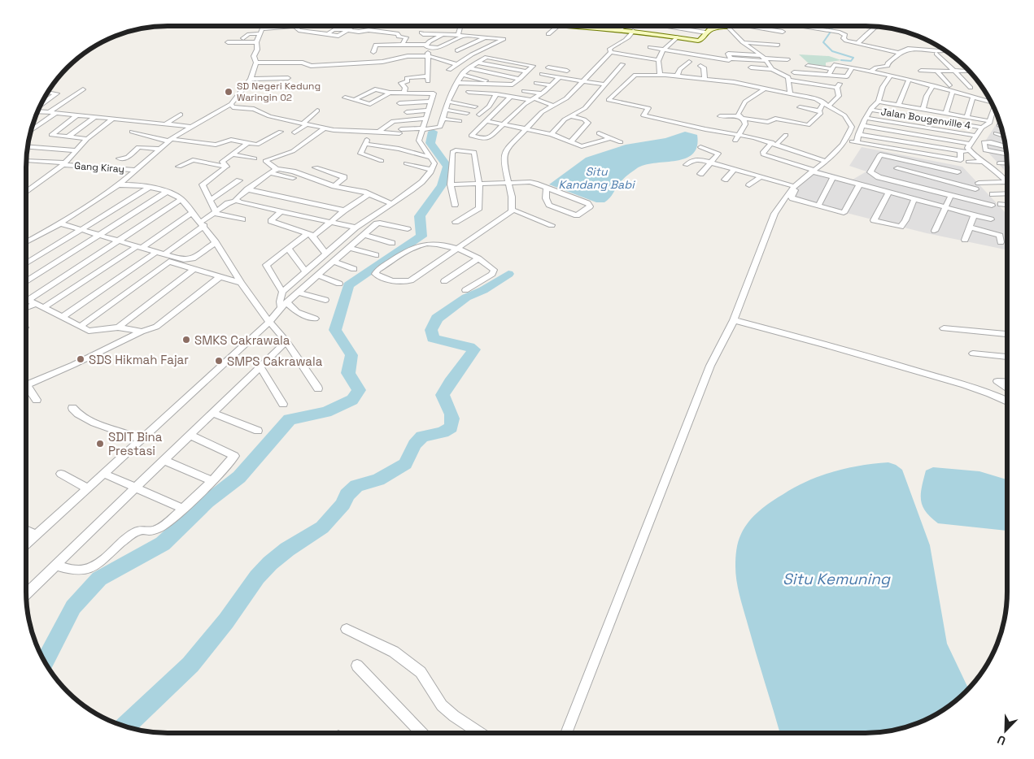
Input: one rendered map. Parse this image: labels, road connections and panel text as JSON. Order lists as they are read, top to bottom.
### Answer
{
  "streets": {
    "street": ["Jalan Bougenville 4", "Gang Kiray"]
  },
  "water": ["Situ Kandang Babi", "Situ Kemuning"],
  "places": [
    "SD Negeri Kedung Waringin 02",
    "SMKS Cakrawala",
    "SDS Hikmah Fajar",
    "SMPS Cakrawala",
    "SDIT Bina Prestasi"
  ],
  "north": "bottom left"
}
